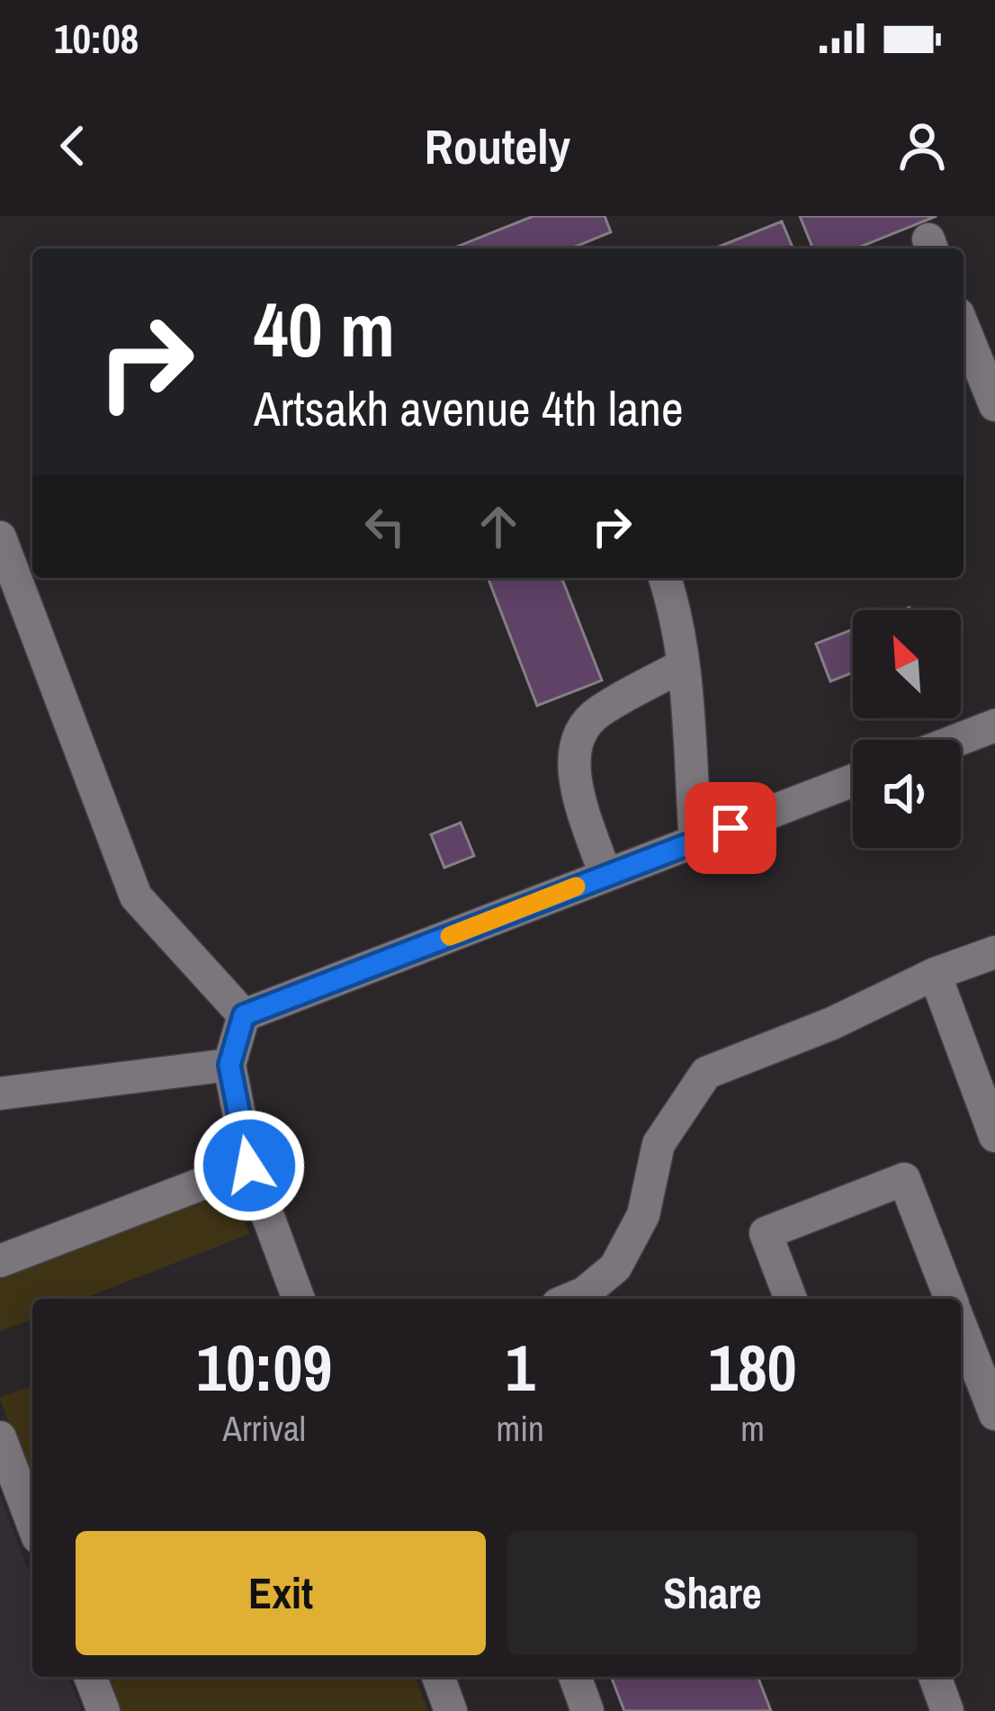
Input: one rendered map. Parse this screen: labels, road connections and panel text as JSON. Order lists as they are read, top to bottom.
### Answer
{
  "north": "top left",
  "page": {
    "status": "10:08",
    "header": "Routely",
    "turn": ["40 m", "Artsakh avenue 4th lane"],
    "eta": [
      "10:09",
      "Arrival",
      "1",
      "min",
      "180",
      "m"
    ],
    "buttons": ["Exit", "Share"]
  }
}
